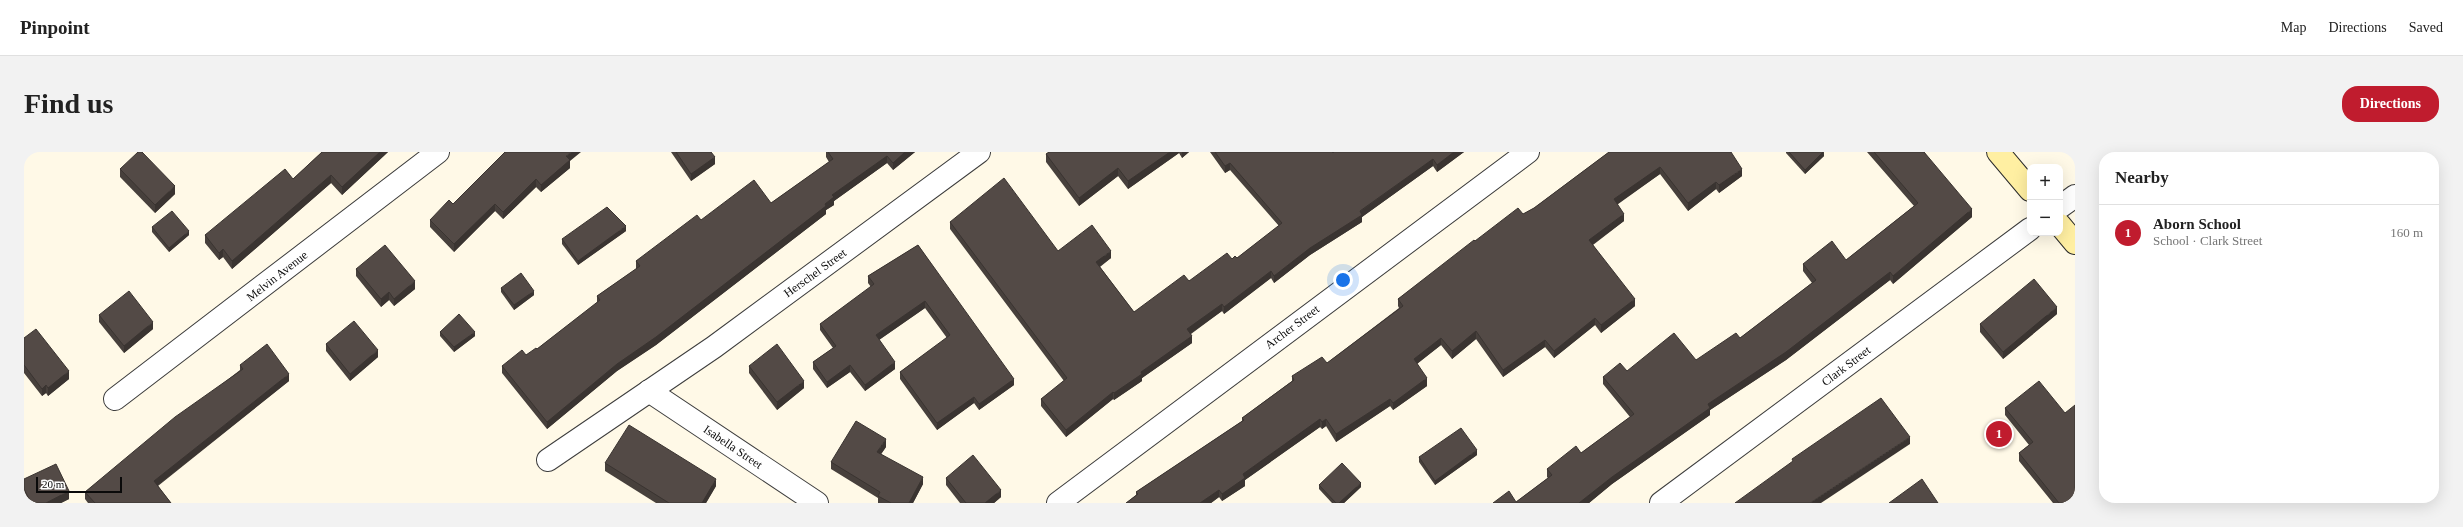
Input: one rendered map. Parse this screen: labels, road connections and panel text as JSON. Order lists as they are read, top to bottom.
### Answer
{
  "streets": {
    "street": [
      "Herschel Street",
      "Melvin Avenue",
      "Archer Street",
      "Clark Street",
      "Isabella Street"
    ]
  },
  "crossings": [
    ["Herschel Street", "Isabella Street"]
  ],
  "scale_bar": "20 m",
  "page": {
    "header": "Pinpoint",
    "nav": ["Map", "Directions", "Saved"],
    "buttons": "Directions",
    "title": "Find us",
    "heading": "Nearby",
    "map_buttons": ["+", "−"],
    "list": [
      {
        "mark": "1",
        "name": "Aborn School",
        "note": "School · Clark Street",
        "value": "160 m"
      }
    ],
    "pins": "1",
    "scale": "20 m"
  }
}
